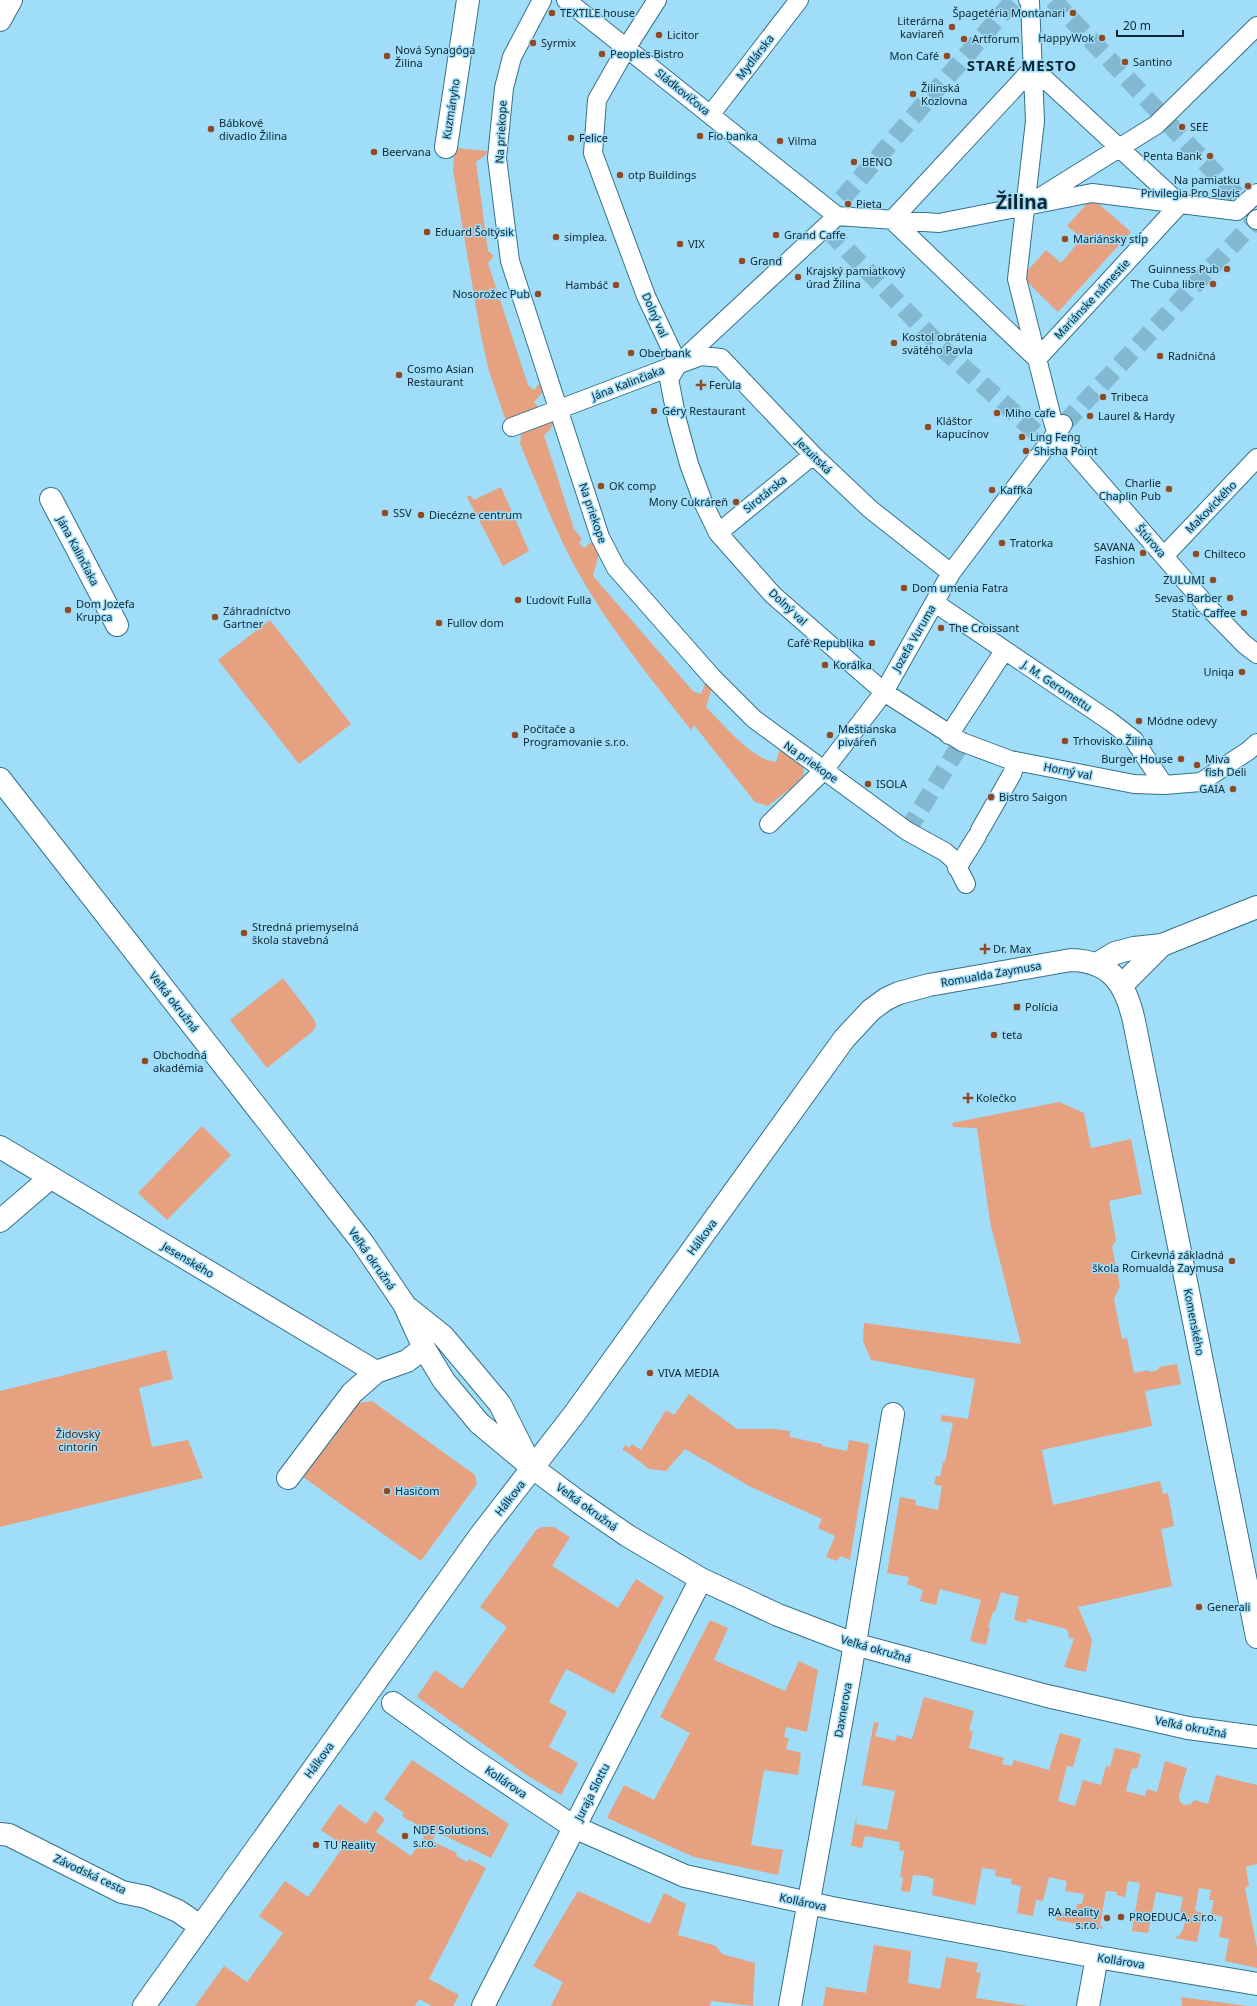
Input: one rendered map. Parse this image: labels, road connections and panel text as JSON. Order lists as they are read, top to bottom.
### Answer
{
  "streets": {
    "street": [
      "Mydlárska",
      "Sládkovičova",
      "Kuzmányho",
      "Na priekope",
      "Mariánske námestie",
      "Dolný val",
      "Jána Kalinčiaka",
      "Jezuitská",
      "Sirotárska",
      "Makovického",
      "Štúrova",
      "Jozefa Vuruma",
      "J. M. Geromettu",
      "Horný val",
      "Romualda Zaymusa",
      "Veľká okružná",
      "Hálkova",
      "Jesenského",
      "Komenského",
      "Daxnerova",
      "Kollárova",
      "Juraja Slottu",
      "Závodská cesta"
    ]
  },
  "crossings": [
    ["Mydlárska", "Sládkovičova"],
    ["Sládkovičova", "Dolný val"],
    ["Sládkovičova", "Jána Kalinčiaka"],
    ["Na priekope", "Jána Kalinčiaka"],
    ["Na priekope", "Jozefa Vuruma"],
    ["Dolný val", "Jána Kalinčiaka"],
    ["Dolný val", "Jezuitská"],
    ["Dolný val", "Sirotárska"],
    ["Dolný val", "Jozefa Vuruma"],
    ["Dolný val", "Horný val"],
    ["Jána Kalinčiaka", "Jezuitská"],
    ["Jezuitská", "Sirotárska"],
    ["Jezuitská", "Jozefa Vuruma"],
    ["Makovického", "Štúrova"],
    ["Štúrova", "Jozefa Vuruma"],
    ["Jozefa Vuruma", "J. M. Geromettu"],
    ["Jozefa Vuruma", "Horný val"],
    ["J. M. Geromettu", "Horný val"],
    ["Romualda Zaymusa", "Hálkova"],
    ["Romualda Zaymusa", "Komenského"],
    ["Veľká okružná", "Hálkova"],
    ["Veľká okružná", "Daxnerova"],
    ["Veľká okružná", "Juraja Slottu"],
    ["Hálkova", "Závodská cesta"],
    ["Daxnerova", "Kollárova"],
    ["Kollárova", "Juraja Slottu"]
  ],
  "districts": ["STARÉ MESTO", "Žilina"],
  "parks": ["Židovský cintorín"],
  "places": {
    "other": [
      "TEXTILE house",
      "Špagetéria Montanari",
      "Literárna kaviareň",
      "Licitor",
      "HappyWok",
      "Artforum",
      "Syrmix",
      "Peoples Bistro",
      "Nová Synagóga Žilina",
      "Mon Café",
      "Santino",
      "Žilinská Kozlovna",
      "SEE",
      "Bábkové divadlo Žilina",
      "Fio banka",
      "Felice",
      "Vilma",
      "Beervana",
      "Penta Bank",
      "BENO",
      "otp Buildings",
      "Na pamiatku Privilegia Pro Slavis",
      "Pieta",
      "Eduard Šoltýsik",
      "Grand Caffe",
      "simplea.",
      "Mariánsky stĺp",
      "VIX",
      "Grand",
      "Guinness Pub",
      "Krajský pamiatkový úrad Žilina",
      "The Cuba libre",
      "Hambáč",
      "Nosorožec Pub",
      "Kostol obrátenia svätého Pavla",
      "Oberbank",
      "Radničná",
      "Cosmo Asian Restaurant",
      "Tribeca",
      "Géry Restaurant",
      "Miho cafe",
      "Laurel & Hardy",
      "Kláštor kapucínov",
      "Ling Feng",
      "Shisha Point",
      "OK comp",
      "Charlie Chaplin Pub",
      "Kaffka",
      "Mony Cukráreň",
      "SSV",
      "Diecézne centrum",
      "Tratorka",
      "SAVANA Fashion",
      "Chilteco",
      "ZULUMI",
      "Dom umenia Fatra",
      "Sevas Barber",
      "Ľudovít Fulla",
      "Dom Jozefa Krupca",
      "Static Caffee",
      "Záhradníctvo Gartner",
      "Fullov dom",
      "The Croissant",
      "Café Republika",
      "Korálka",
      "Uniqa",
      "Módne odevy",
      "Počítače a Programovanie s.r.o.",
      "Meštianska piváreň",
      "Trhovisko Žilina",
      "Burger House",
      "Miva fish Deli",
      "ISOLA",
      "GAIA",
      "Bistro Saigon",
      "Stredná priemyselná škola stavebná",
      "teta",
      "Obchodná akadémia",
      "Cirkevná základná škola Romualda Zaymusa",
      "VIVA MEDIA",
      "Hasičom",
      "Generali",
      "NDE Solutions, s.r.o.",
      "TU Reality",
      "PROEDUCA, s.r.o.",
      "RA Reality s.r.o."
    ],
    "health": ["Ferula", "Dr. Max", "Kolečko"],
    "transit": ["Polícia"]
  },
  "scale_bar": "20 m"
}
